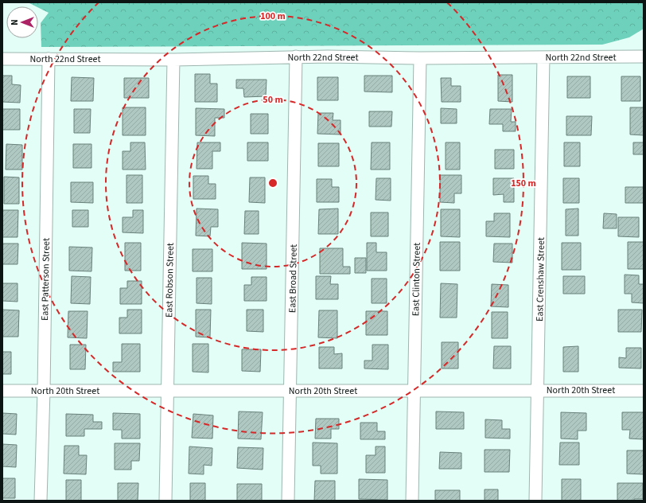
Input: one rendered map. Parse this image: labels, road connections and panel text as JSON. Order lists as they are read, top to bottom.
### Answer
{
  "streets": {
    "street": [
      "North 22nd Street",
      "East Broad Street",
      "East Patterson Street",
      "East Clinton Street",
      "East Crenshaw Street",
      "East Robson Street",
      "North 20th Street"
    ]
  },
  "crossings": [
    ["North 22nd Street", "East Broad Street"],
    ["North 22nd Street", "East Patterson Street"],
    ["North 22nd Street", "East Clinton Street"],
    ["North 22nd Street", "East Crenshaw Street"],
    ["North 22nd Street", "East Robson Street"],
    ["East Broad Street", "North 20th Street"],
    ["East Patterson Street", "North 20th Street"],
    ["East Clinton Street", "North 20th Street"],
    ["East Crenshaw Street", "North 20th Street"],
    ["East Robson Street", "North 20th Street"]
  ],
  "north": "left",
  "rings": ["100 m", "50 m", "150 m"]
}
